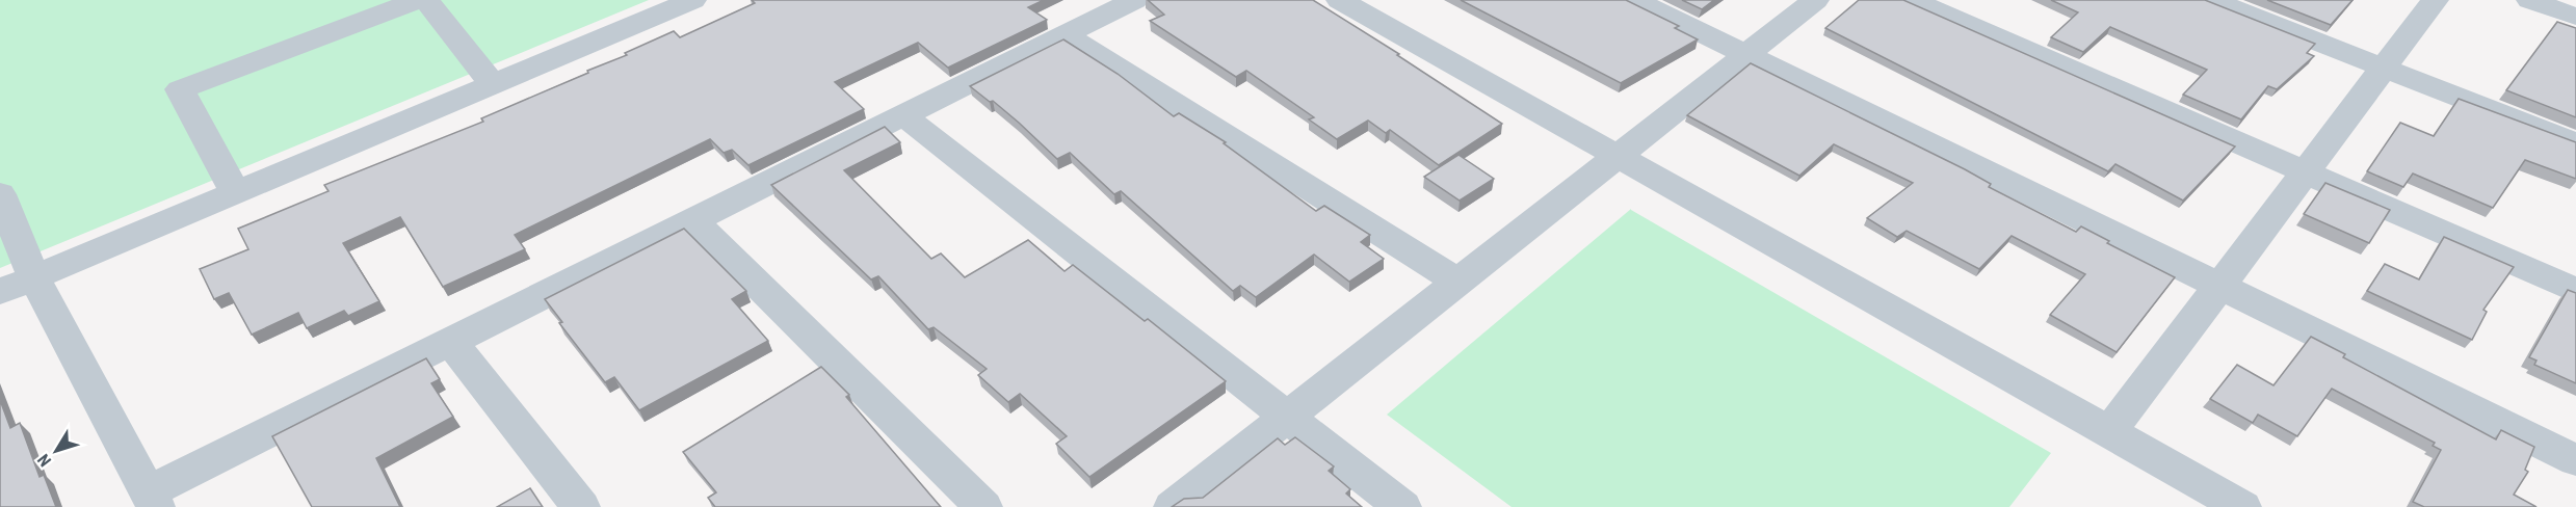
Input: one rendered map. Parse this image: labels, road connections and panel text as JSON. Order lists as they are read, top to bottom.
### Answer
{
  "north": "bottom left"
}
